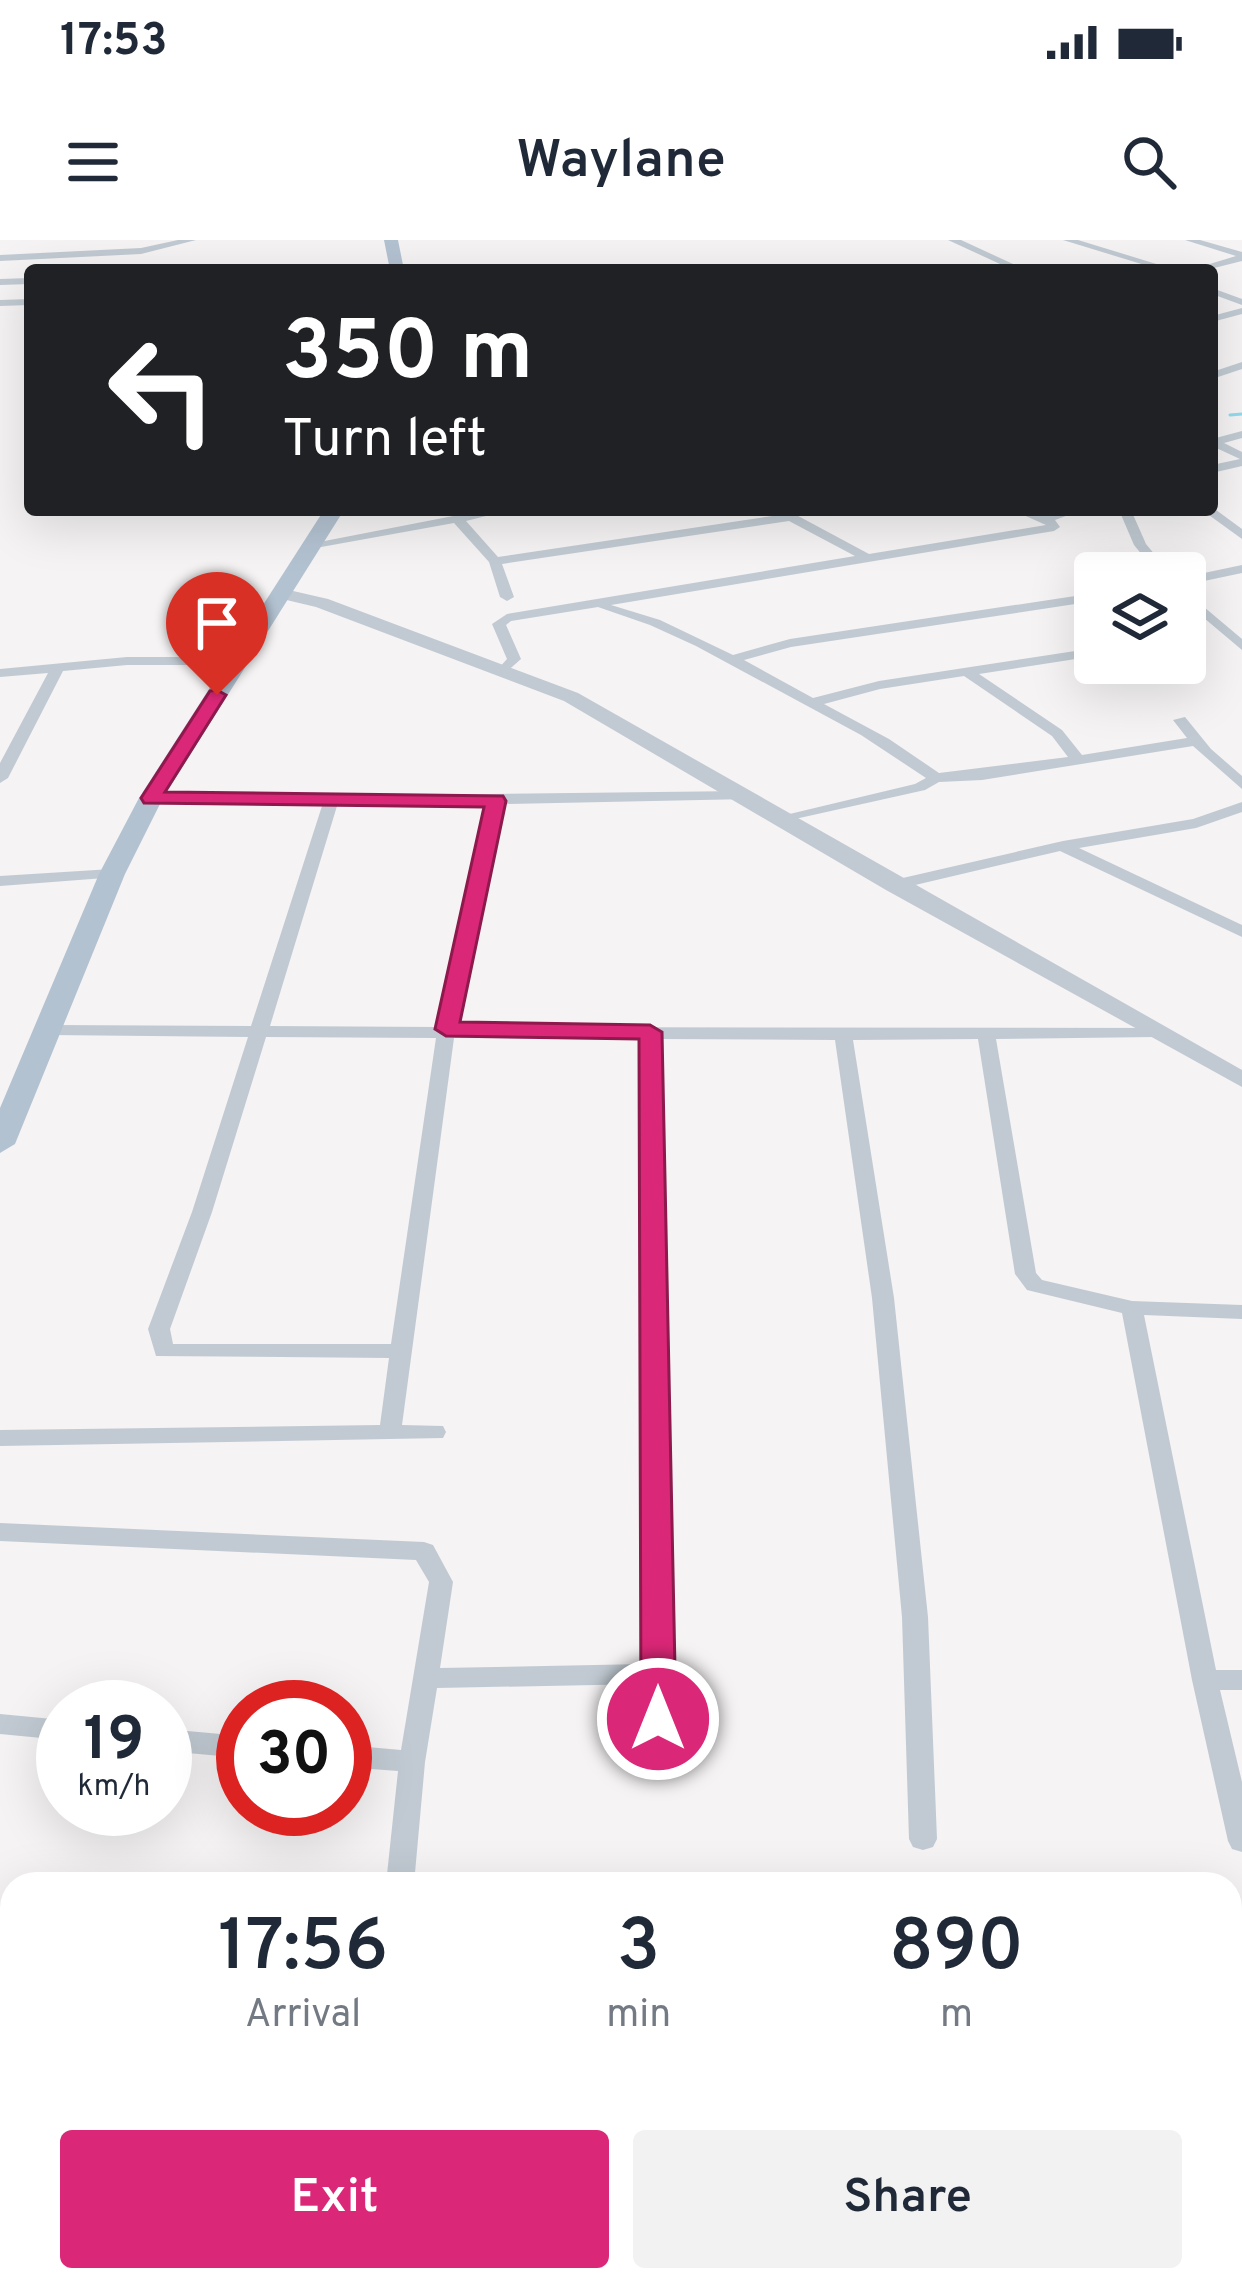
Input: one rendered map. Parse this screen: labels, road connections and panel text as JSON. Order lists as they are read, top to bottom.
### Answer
{
  "page": {
    "status": "17:53",
    "header": "Waylane",
    "turn": ["350 m", "Turn left"],
    "speed": "19 km/h",
    "limit": "30",
    "eta": [
      "17:56",
      "Arrival",
      "3",
      "min",
      "890",
      "m"
    ],
    "buttons": ["Exit", "Share"]
  }
}
